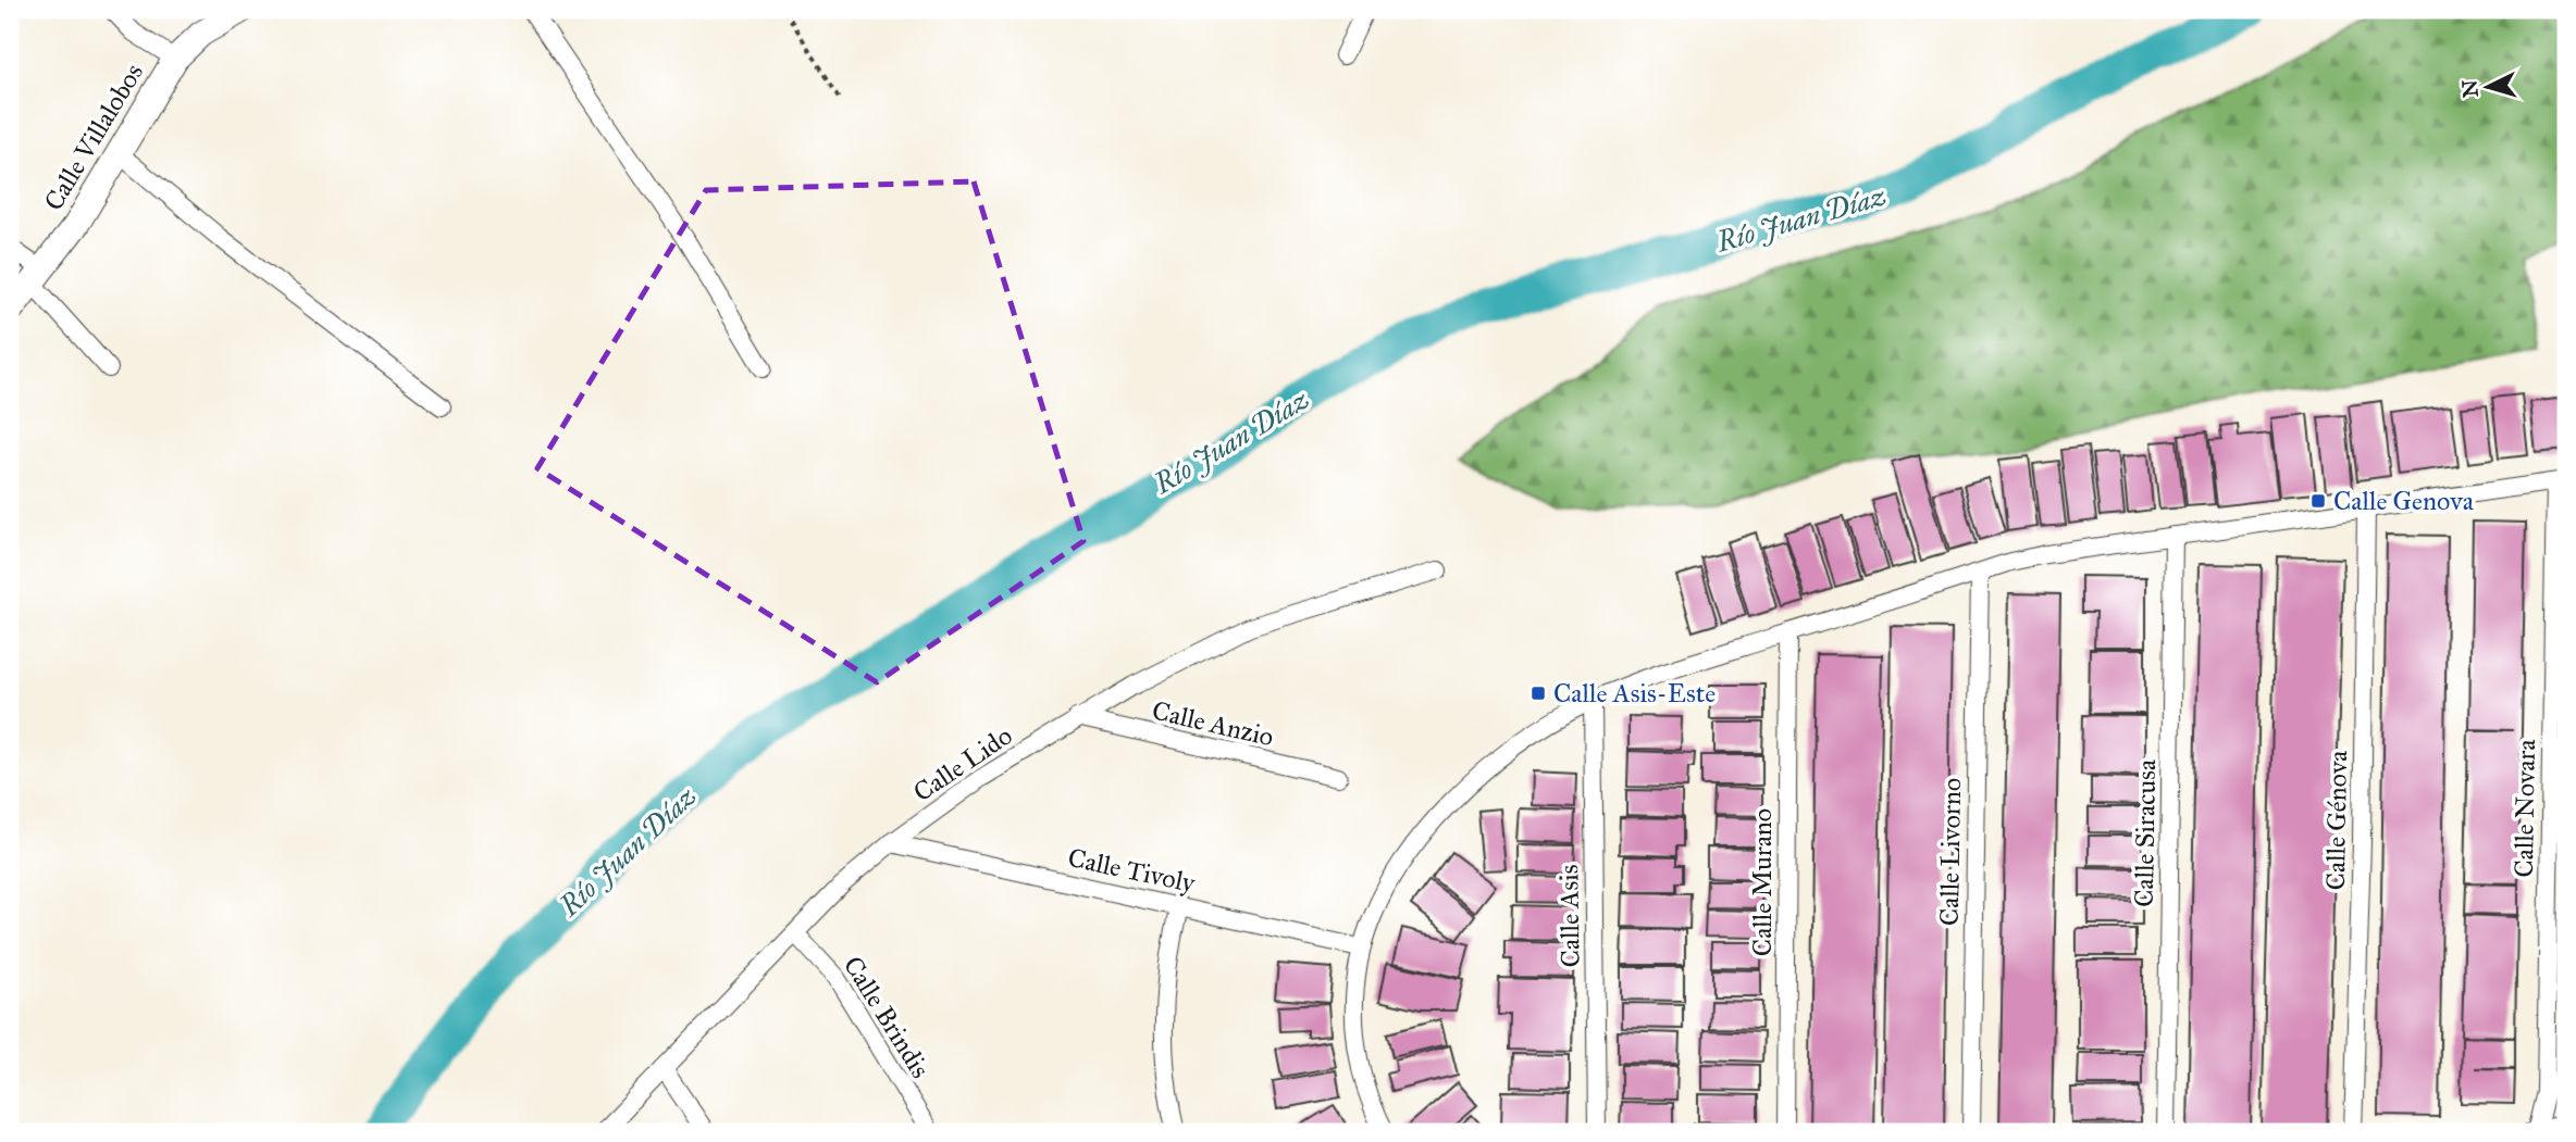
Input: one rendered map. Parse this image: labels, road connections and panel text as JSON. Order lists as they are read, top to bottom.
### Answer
{
  "streets": {
    "main road": ["Calle Villalobos"],
    "street": [
      "Calle Anzio",
      "Calle Lido",
      "Calle Novara",
      "Calle Génova",
      "Calle Siracusa",
      "Calle Livorno",
      "Calle Tivoly",
      "Calle Murano",
      "Calle Asis",
      "Calle Brindis"
    ]
  },
  "crossings": [
    ["Calle Anzio", "Calle Lido"],
    ["Calle Lido", "Calle Tivoly"],
    ["Calle Lido", "Calle Brindis"]
  ],
  "water": ["Río Juan Díaz"],
  "places": {
    "transit": ["Calle Genova", "Calle Asis-Este"]
  },
  "north": "left"
}
